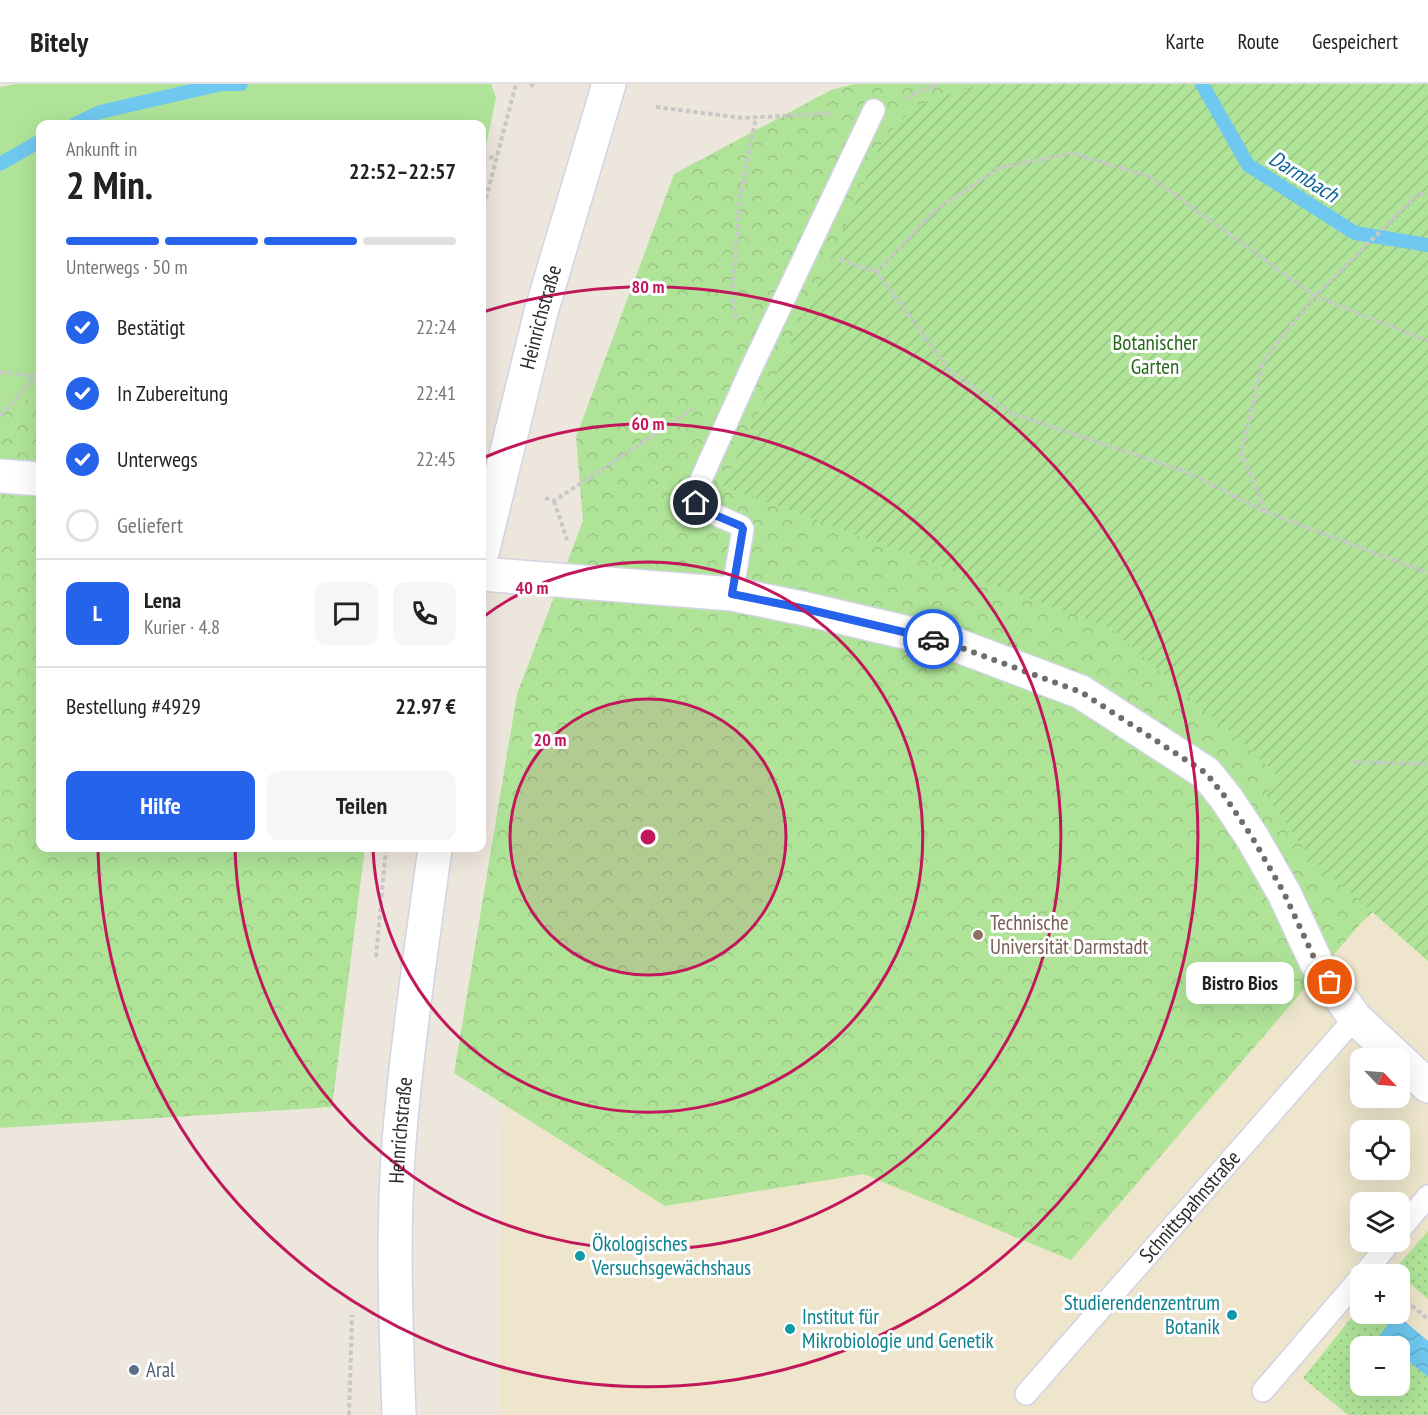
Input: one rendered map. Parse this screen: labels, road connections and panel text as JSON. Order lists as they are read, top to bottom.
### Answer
{
  "streets": {
    "street": ["Heinrichstraße"],
    "lane": ["Schnittspahnstraße"]
  },
  "water": ["Darmbach"],
  "parks": ["Botanischer Garten"],
  "places": [
    "Technische Universität Darmstadt",
    "Bistro Bios",
    "Ökologisches Versuchsgewächshaus",
    "Studierendenzentrum Botanik",
    "Institut für Mikrobiologie und Genetik",
    "Aral"
  ],
  "north": "bottom right",
  "page": {
    "header": "Bitely",
    "nav": ["Karte", "Route", "Gespeichert"],
    "heading": ["2 Min.", "Ankunft in", "22:52–22:57"],
    "panel": [
      "Lena",
      "Kurier · 4.8",
      "Bestellung #4929",
      "22.97 €"
    ],
    "bar": "Unterwegs · 50 m",
    "list": [
      ["Bestätigt", "22:24"],
      ["In Zubereitung", "22:41"],
      ["Unterwegs", "22:45"],
      "Geliefert"
    ],
    "round": "L",
    "buttons": ["Hilfe", "Teilen"],
    "bubble": "Bistro Bios",
    "map_buttons": ["+", "−"]
  },
  "rings": [
    "80 m",
    "60 m",
    "40 m",
    "20 m"
  ]
}
